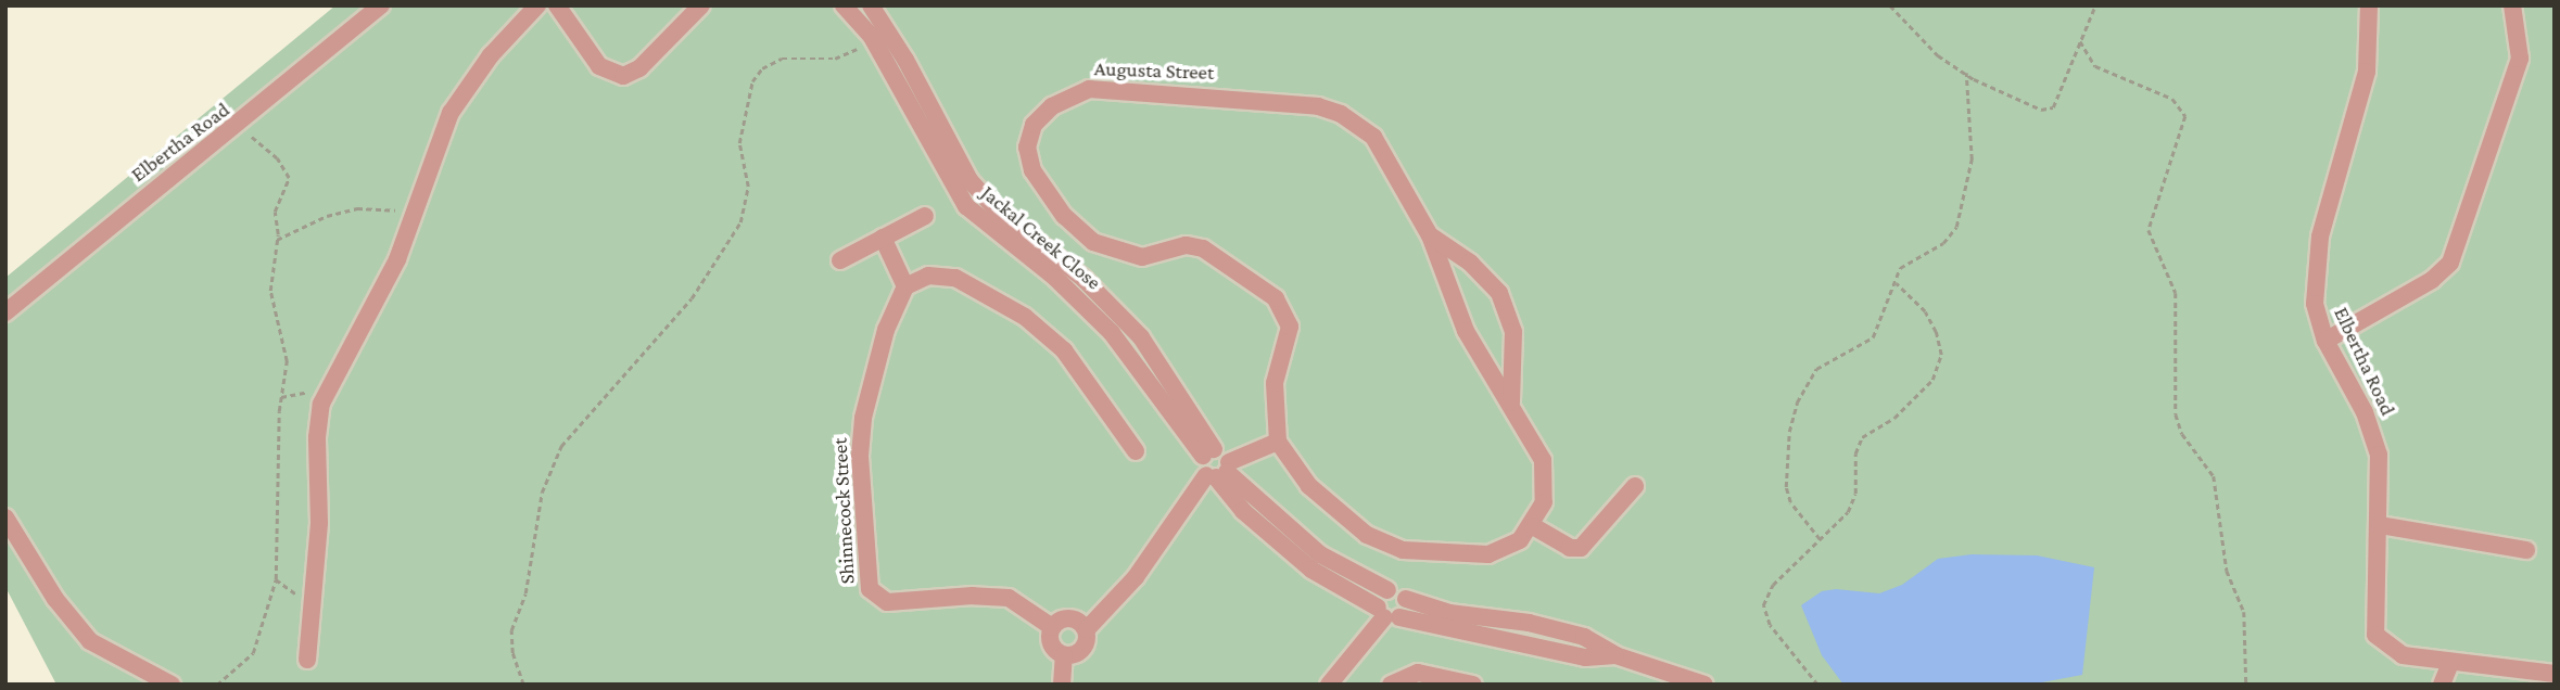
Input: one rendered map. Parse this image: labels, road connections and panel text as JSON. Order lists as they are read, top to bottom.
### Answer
{
  "streets": {
    "street": [
      "Augusta Street",
      "Elbertha Road",
      "Jackal Creek Close",
      "Shinnecock Street"
    ]
  }
}
